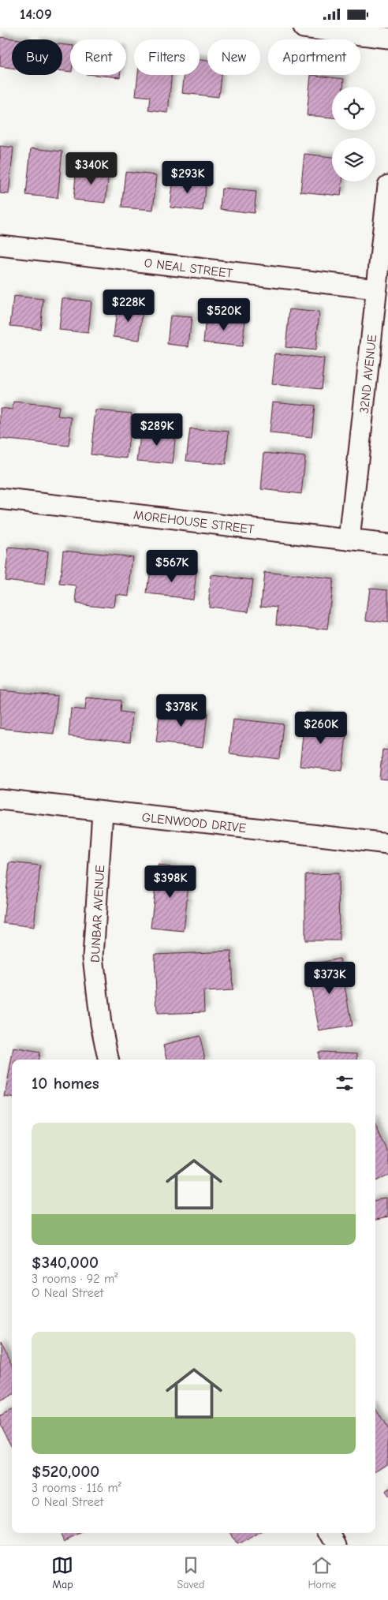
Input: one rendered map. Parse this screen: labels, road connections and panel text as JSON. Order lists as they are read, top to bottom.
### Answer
{
  "streets": {
    "street": [
      "O NEAL STREET",
      "32ND AVENUE",
      "MOREHOUSE STREET",
      "GLENWOOD DRIVE",
      "DUNBAR AVENUE"
    ]
  },
  "crossings": [
    ["O NEAL STREET", "32ND AVENUE"],
    ["32ND AVENUE", "MOREHOUSE STREET"],
    ["GLENWOOD DRIVE", "DUNBAR AVENUE"]
  ],
  "page": {
    "status": "14:09",
    "chip": [
      "Buy",
      "Rent",
      "Filters",
      "New",
      "Apartment"
    ],
    "price": [
      "$340K",
      "$293K",
      "$228K",
      "$520K",
      "$289K",
      "$567K",
      "$378K",
      "$260K",
      "$398K",
      "$373K"
    ],
    "heading": "10 homes",
    "list": [
      {
        "name": "$340,000",
        "note": "3 rooms · 92 m² · O Neal Street"
      },
      {
        "name": "$520,000",
        "note": "3 rooms · 116 m² · O Neal Street"
      }
    ],
    "tabs": ["Map", "Saved", "Home"]
  }
}
